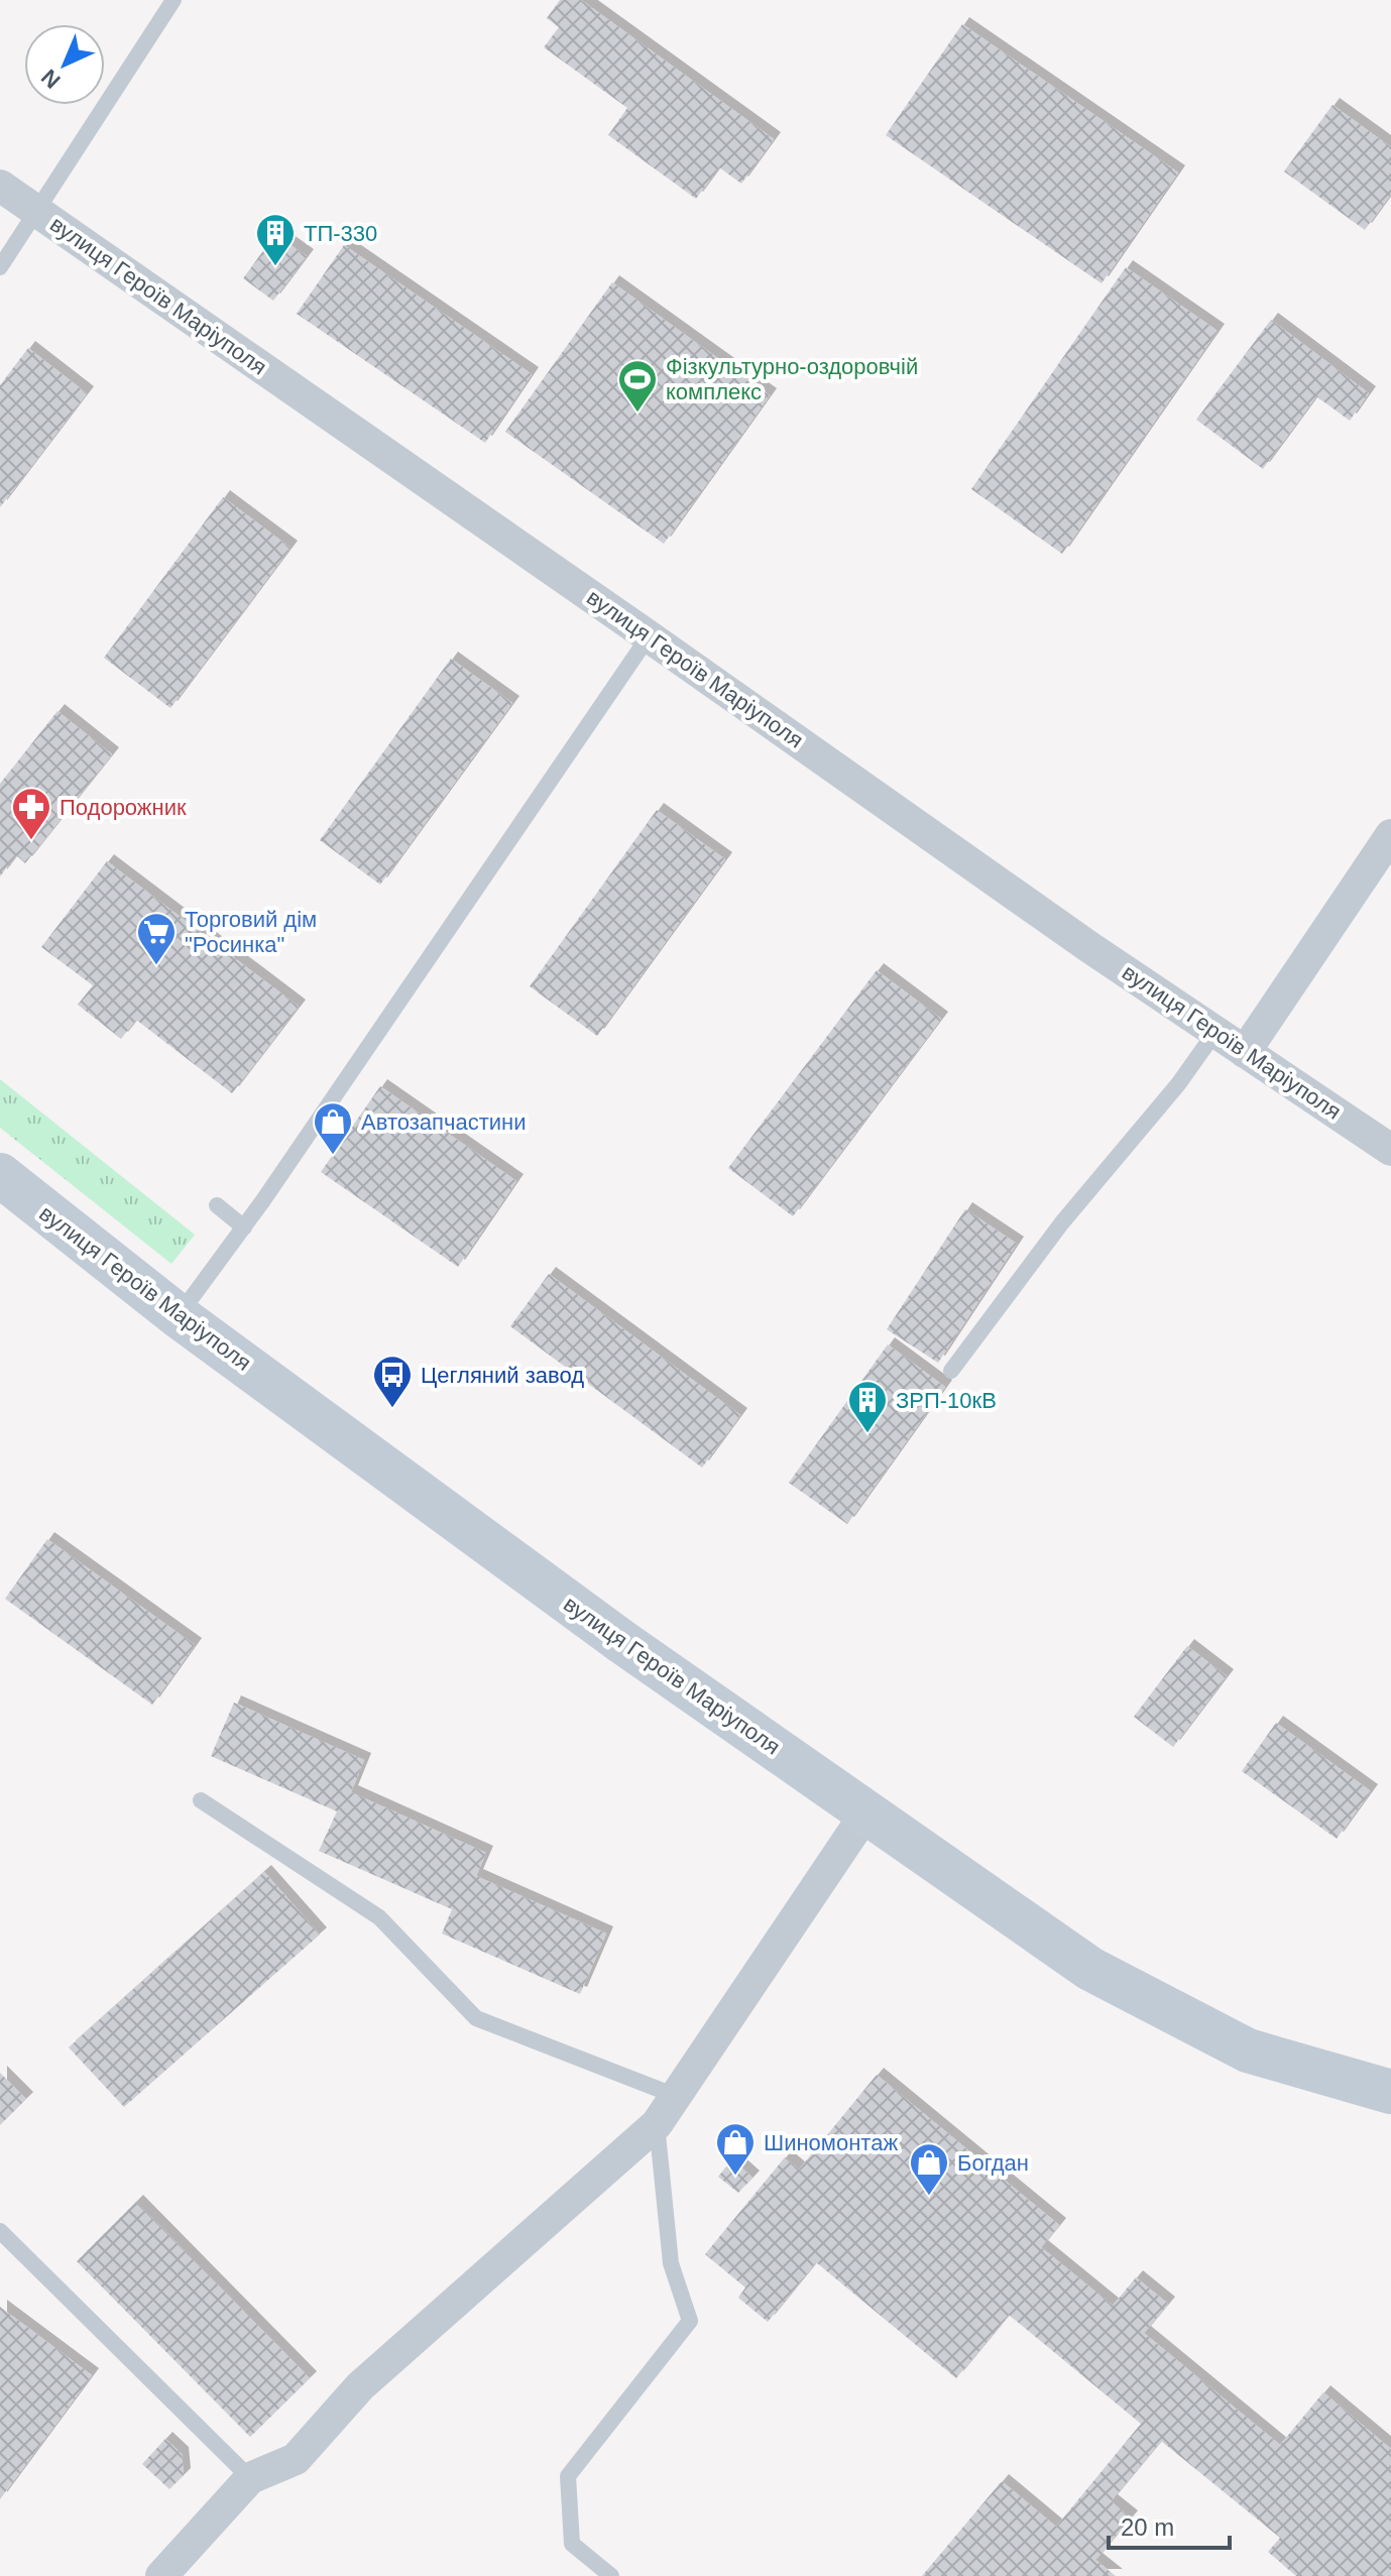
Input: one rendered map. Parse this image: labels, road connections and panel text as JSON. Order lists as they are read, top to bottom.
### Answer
{
  "streets": {
    "main road": ["вулиця Героїв Маріуполя"]
  },
  "places": {
    "building": ["ТП-330", "ЗРП-10кВ"],
    "sports": ["Фізкультурно-оздоровчій комплекс"],
    "pharmacy": ["Подорожник"],
    "supermarket": ["Торговий дім \"Росинка\""],
    "shop": ["Автозапчастини", "Шиномонтаж", "Богдан"],
    "bus stop": ["Цегляний завод"]
  },
  "scale_bar": "20 m",
  "north": "bottom left"
}
